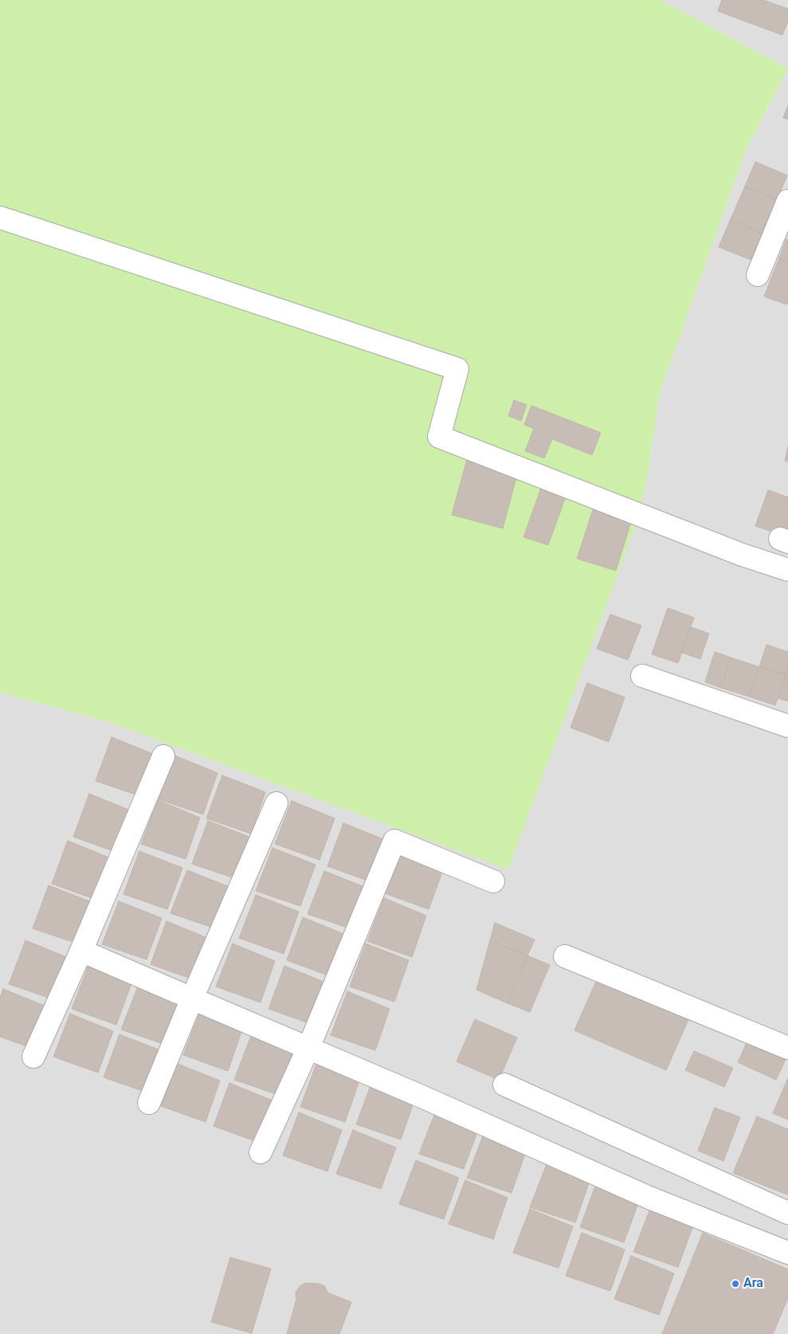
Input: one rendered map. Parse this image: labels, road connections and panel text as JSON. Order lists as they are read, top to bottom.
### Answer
{
  "places": ["Ara"]
}
